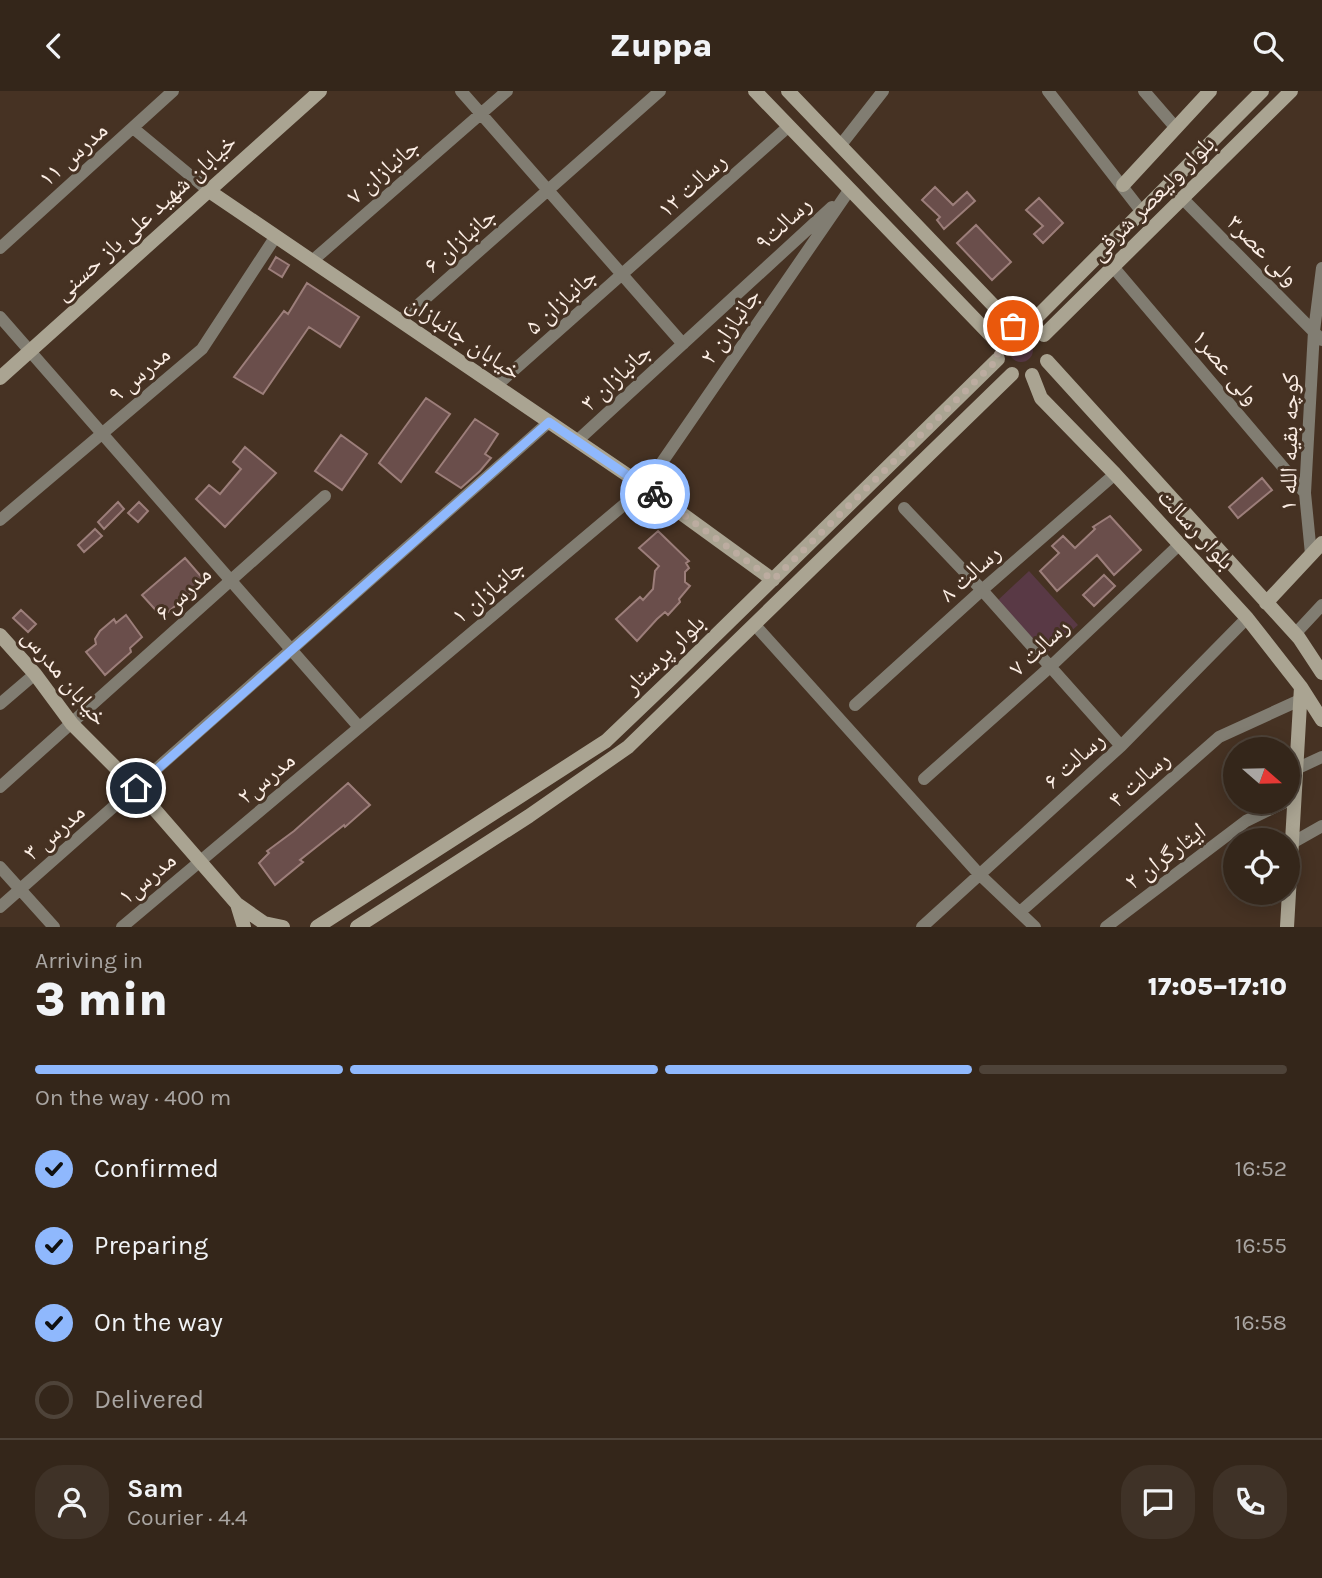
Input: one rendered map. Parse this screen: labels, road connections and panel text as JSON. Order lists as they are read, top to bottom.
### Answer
{
  "streets": {
    "main road": [
      "بلوار ولیعصر شرقی",
      "خیابان شهید علی باز حسنی",
      "خیابان جانبازان",
      "بلوار رسالت",
      "بلوار پرستار",
      "خیابان مدرس"
    ],
    "street": [
      "مدرس ۱۱",
      "جانبازان ۷",
      "رسالت ۱۲",
      "رسالت۹",
      "جانبازان ۶",
      "ولی عصر۳",
      "جانبازان ۵",
      "جانبازان ۲",
      "ولی عصر۱",
      "مدرس ۹",
      "جانبازان ۳",
      "کوچه بقیه الله ۱",
      "رسالت ۸",
      "جانبازان ۱",
      "مدرس۶",
      "رسالت ۷",
      "رسالت ۶",
      "مدرس۲",
      "رسالت ۴",
      "مدرس ۳",
      "ایثارگران ۲",
      "مدرس۱"
    ]
  },
  "crossings": [
    ["مدرس ۱۱", "خیابان جانبازان"],
    ["جانبازان ۷", "خیابان جانبازان"],
    ["رسالت ۱۲", "جانبازان ۵"],
    ["بلوار ولیعصر شرقی", "ولی عصر۳"],
    ["بلوار ولیعصر شرقی", "ولی عصر۱"],
    ["بلوار ولیعصر شرقی", "بلوار رسالت"],
    ["بلوار ولیعصر شرقی", "بلوار پرستار"],
    ["خیابان شهید علی باز حسنی", "خیابان جانبازان"],
    ["رسالت۹", "جانبازان ۲"],
    ["رسالت۹", "جانبازان ۳"],
    ["جانبازان ۶", "خیابان جانبازان"],
    ["ولی عصر۳", "کوچه بقیه الله ۱"],
    ["جانبازان ۵", "خیابان جانبازان"],
    ["جانبازان ۲", "خیابان جانبازان"],
    ["جانبازان ۲", "جانبازان ۱"],
    ["خیابان جانبازان", "مدرس ۹"],
    ["خیابان جانبازان", "جانبازان ۳"],
    ["خیابان جانبازان", "جانبازان ۱"],
    ["خیابان جانبازان", "بلوار پرستار"],
    ["خیابان جانبازان", "مدرس ۳"],
    ["ولی عصر۱", "کوچه بقیه الله ۱"],
    ["بلوار رسالت", "رسالت ۸"],
    ["بلوار رسالت", "رسالت ۷"],
    ["بلوار رسالت", "بلوار پرستار"],
    ["بلوار رسالت", "رسالت ۶"],
    ["بلوار رسالت", "رسالت ۴"],
    ["جانبازان ۱", "مدرس۲"],
    ["مدرس۶", "خیابان مدرس"],
    ["خیابان مدرس", "مدرس۲"],
    ["خیابان مدرس", "مدرس ۳"],
    ["خیابان مدرس", "مدرس۱"],
    ["مدرس۲", "مدرس۱"]
  ],
  "north": "right",
  "page": {
    "header": "Zuppa",
    "heading": ["3 min", "Arriving in", "17:05–17:10"],
    "panel": ["Sam", "Courier · 4.4"],
    "bar": "On the way · 400 m",
    "list": [
      ["Confirmed", "16:52"],
      ["Preparing", "16:55"],
      ["On the way", "16:58"],
      "Delivered"
    ]
  }
}
